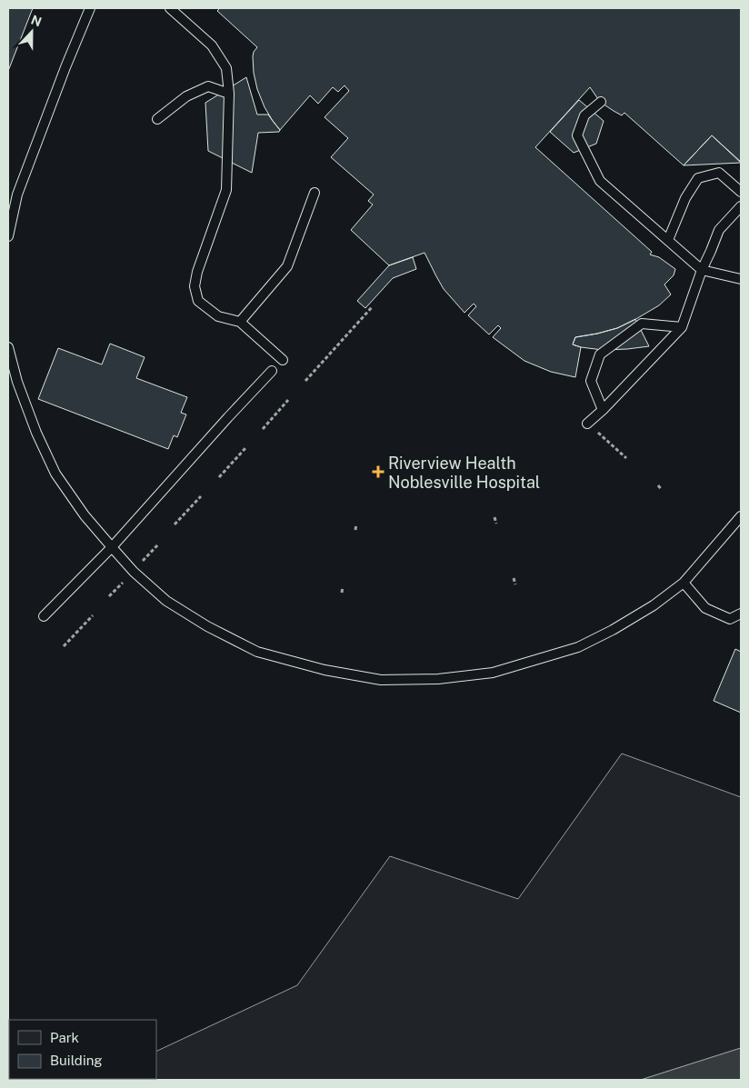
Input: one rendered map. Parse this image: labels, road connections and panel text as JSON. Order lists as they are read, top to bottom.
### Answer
{
  "places": {
    "health": ["Riverview Health Noblesville Hospital"]
  },
  "legend": ["Park", "Building"],
  "north": "top"
}
